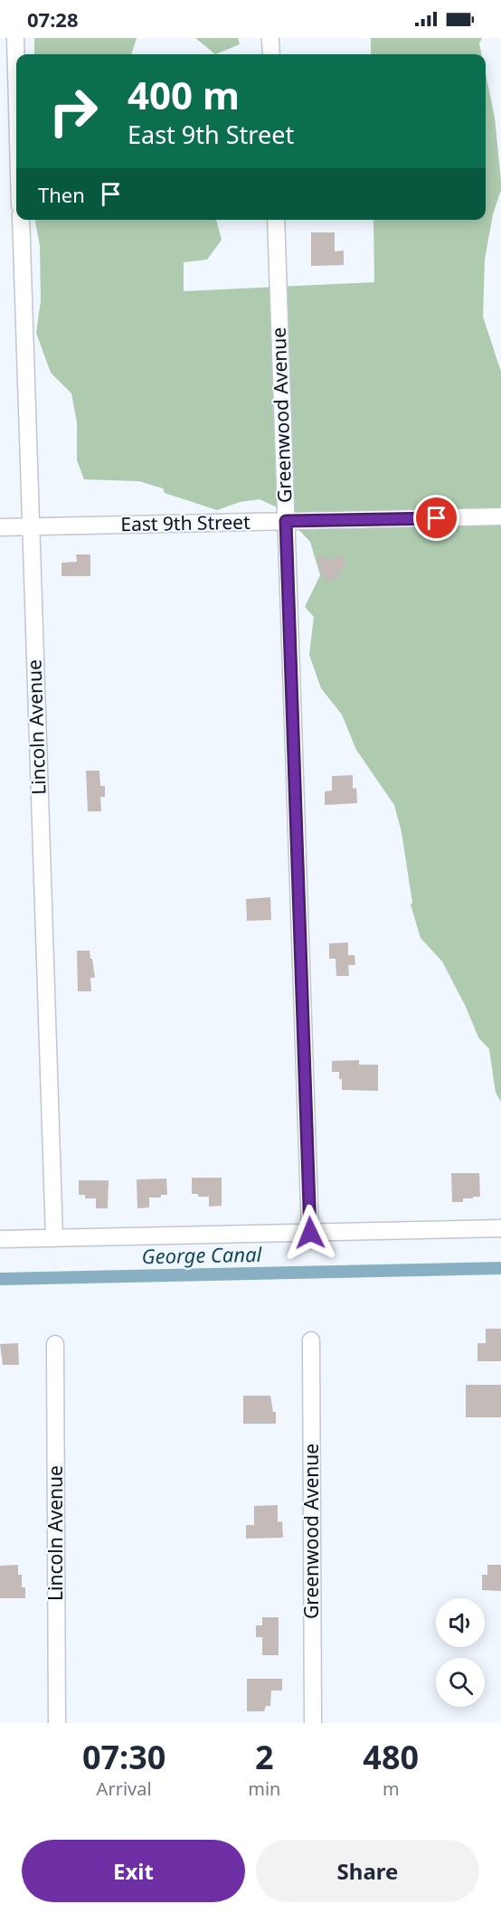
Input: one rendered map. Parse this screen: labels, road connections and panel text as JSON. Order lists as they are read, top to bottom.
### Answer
{
  "streets": {
    "street": ["Greenwood Avenue", "East 9th Street", "Lincoln Avenue"]
  },
  "crossings": [
    ["Greenwood Avenue", "East 9th Street"],
    ["East 9th Street", "Lincoln Avenue"]
  ],
  "water": ["George Canal"],
  "page": {
    "status": "07:28",
    "turn": ["400 m", "East 9th Street"],
    "then": "Then",
    "eta": [
      "07:30",
      "Arrival",
      "2",
      "min",
      "480",
      "m"
    ],
    "buttons": ["Exit", "Share"]
  }
}
